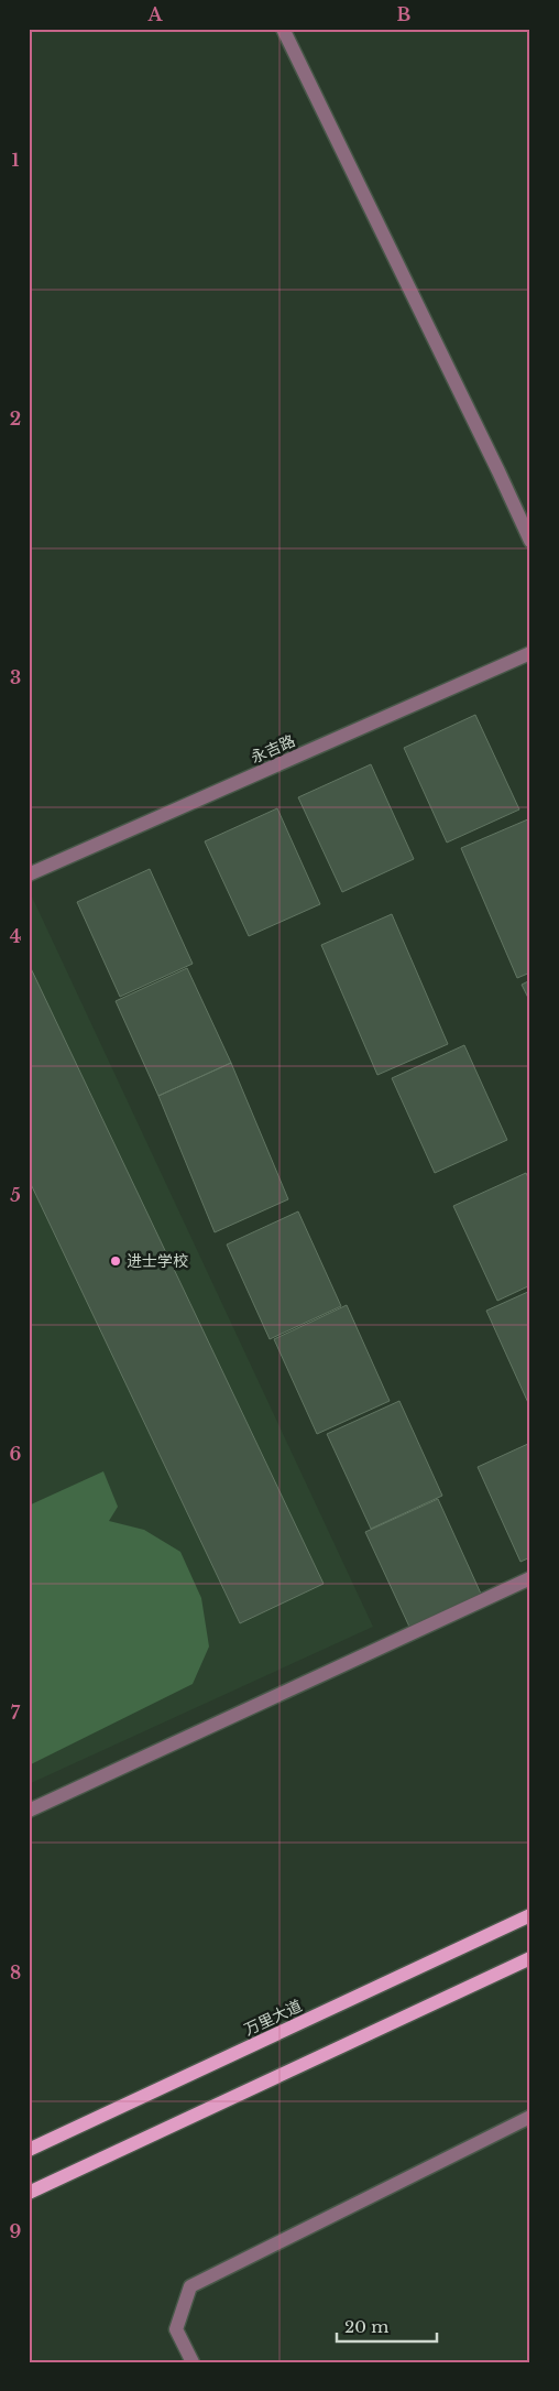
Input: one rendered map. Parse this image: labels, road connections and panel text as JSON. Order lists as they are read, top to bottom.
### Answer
{
  "streets": {
    "main road": ["万里大道"],
    "street": ["永吉路"]
  },
  "places": ["进士学校"],
  "scale_bar": "20 m",
  "grid": {
    "columns": ["A", "B"],
    "rows": [
      "1",
      "2",
      "3",
      "4",
      "5",
      "6",
      "7",
      "8",
      "9"
    ]
  }
}
